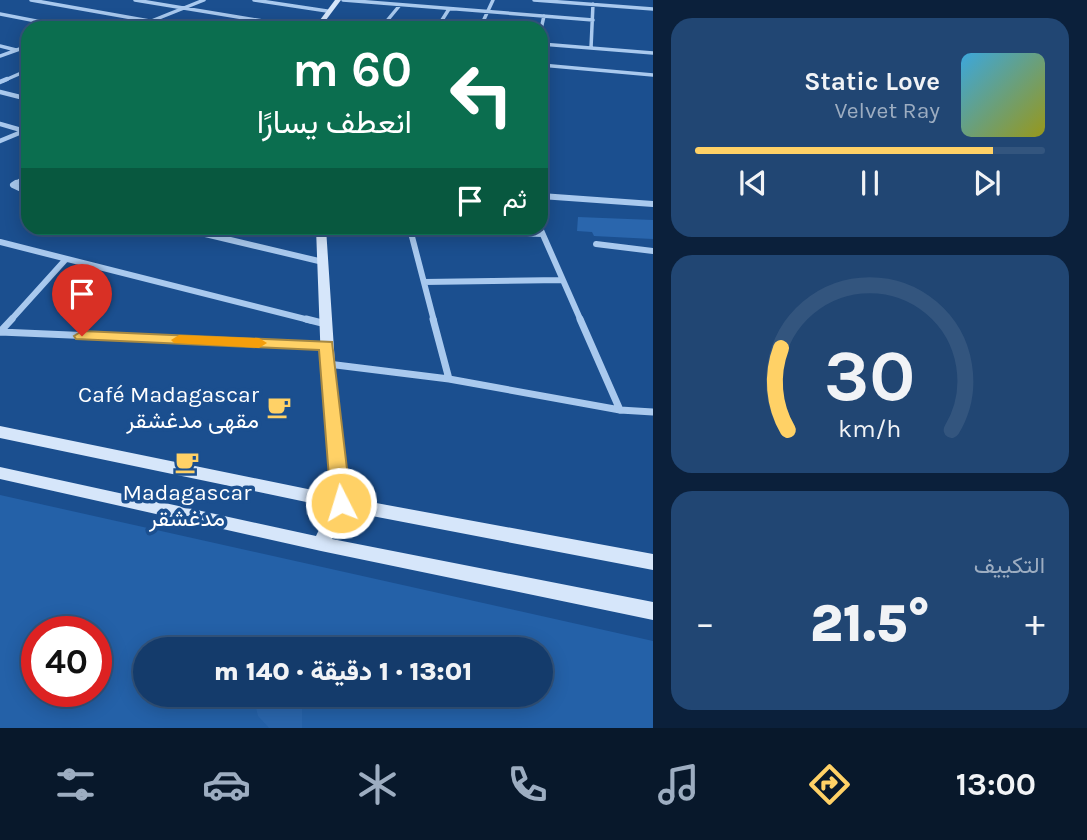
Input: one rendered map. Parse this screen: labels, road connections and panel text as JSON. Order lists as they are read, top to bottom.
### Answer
{
  "places": {
    "cafe": ["Café Madagascar مقهى مدغشقر", "Madagascar مدغشقر"]
  },
  "page": {
    "turn": ["60 m", "انعطف يسارًا"],
    "song": ["Static Love", "Velvet Ray"],
    "then": "ثم",
    "tile": "التكييف",
    "heat": ["−", "21.5°", "+"],
    "limit": "40",
    "trip": "13:01 · 1 دقيقة · 140 m",
    "tabs": "13:00",
    "gauge": ["30", "km/h"]
  }
}
